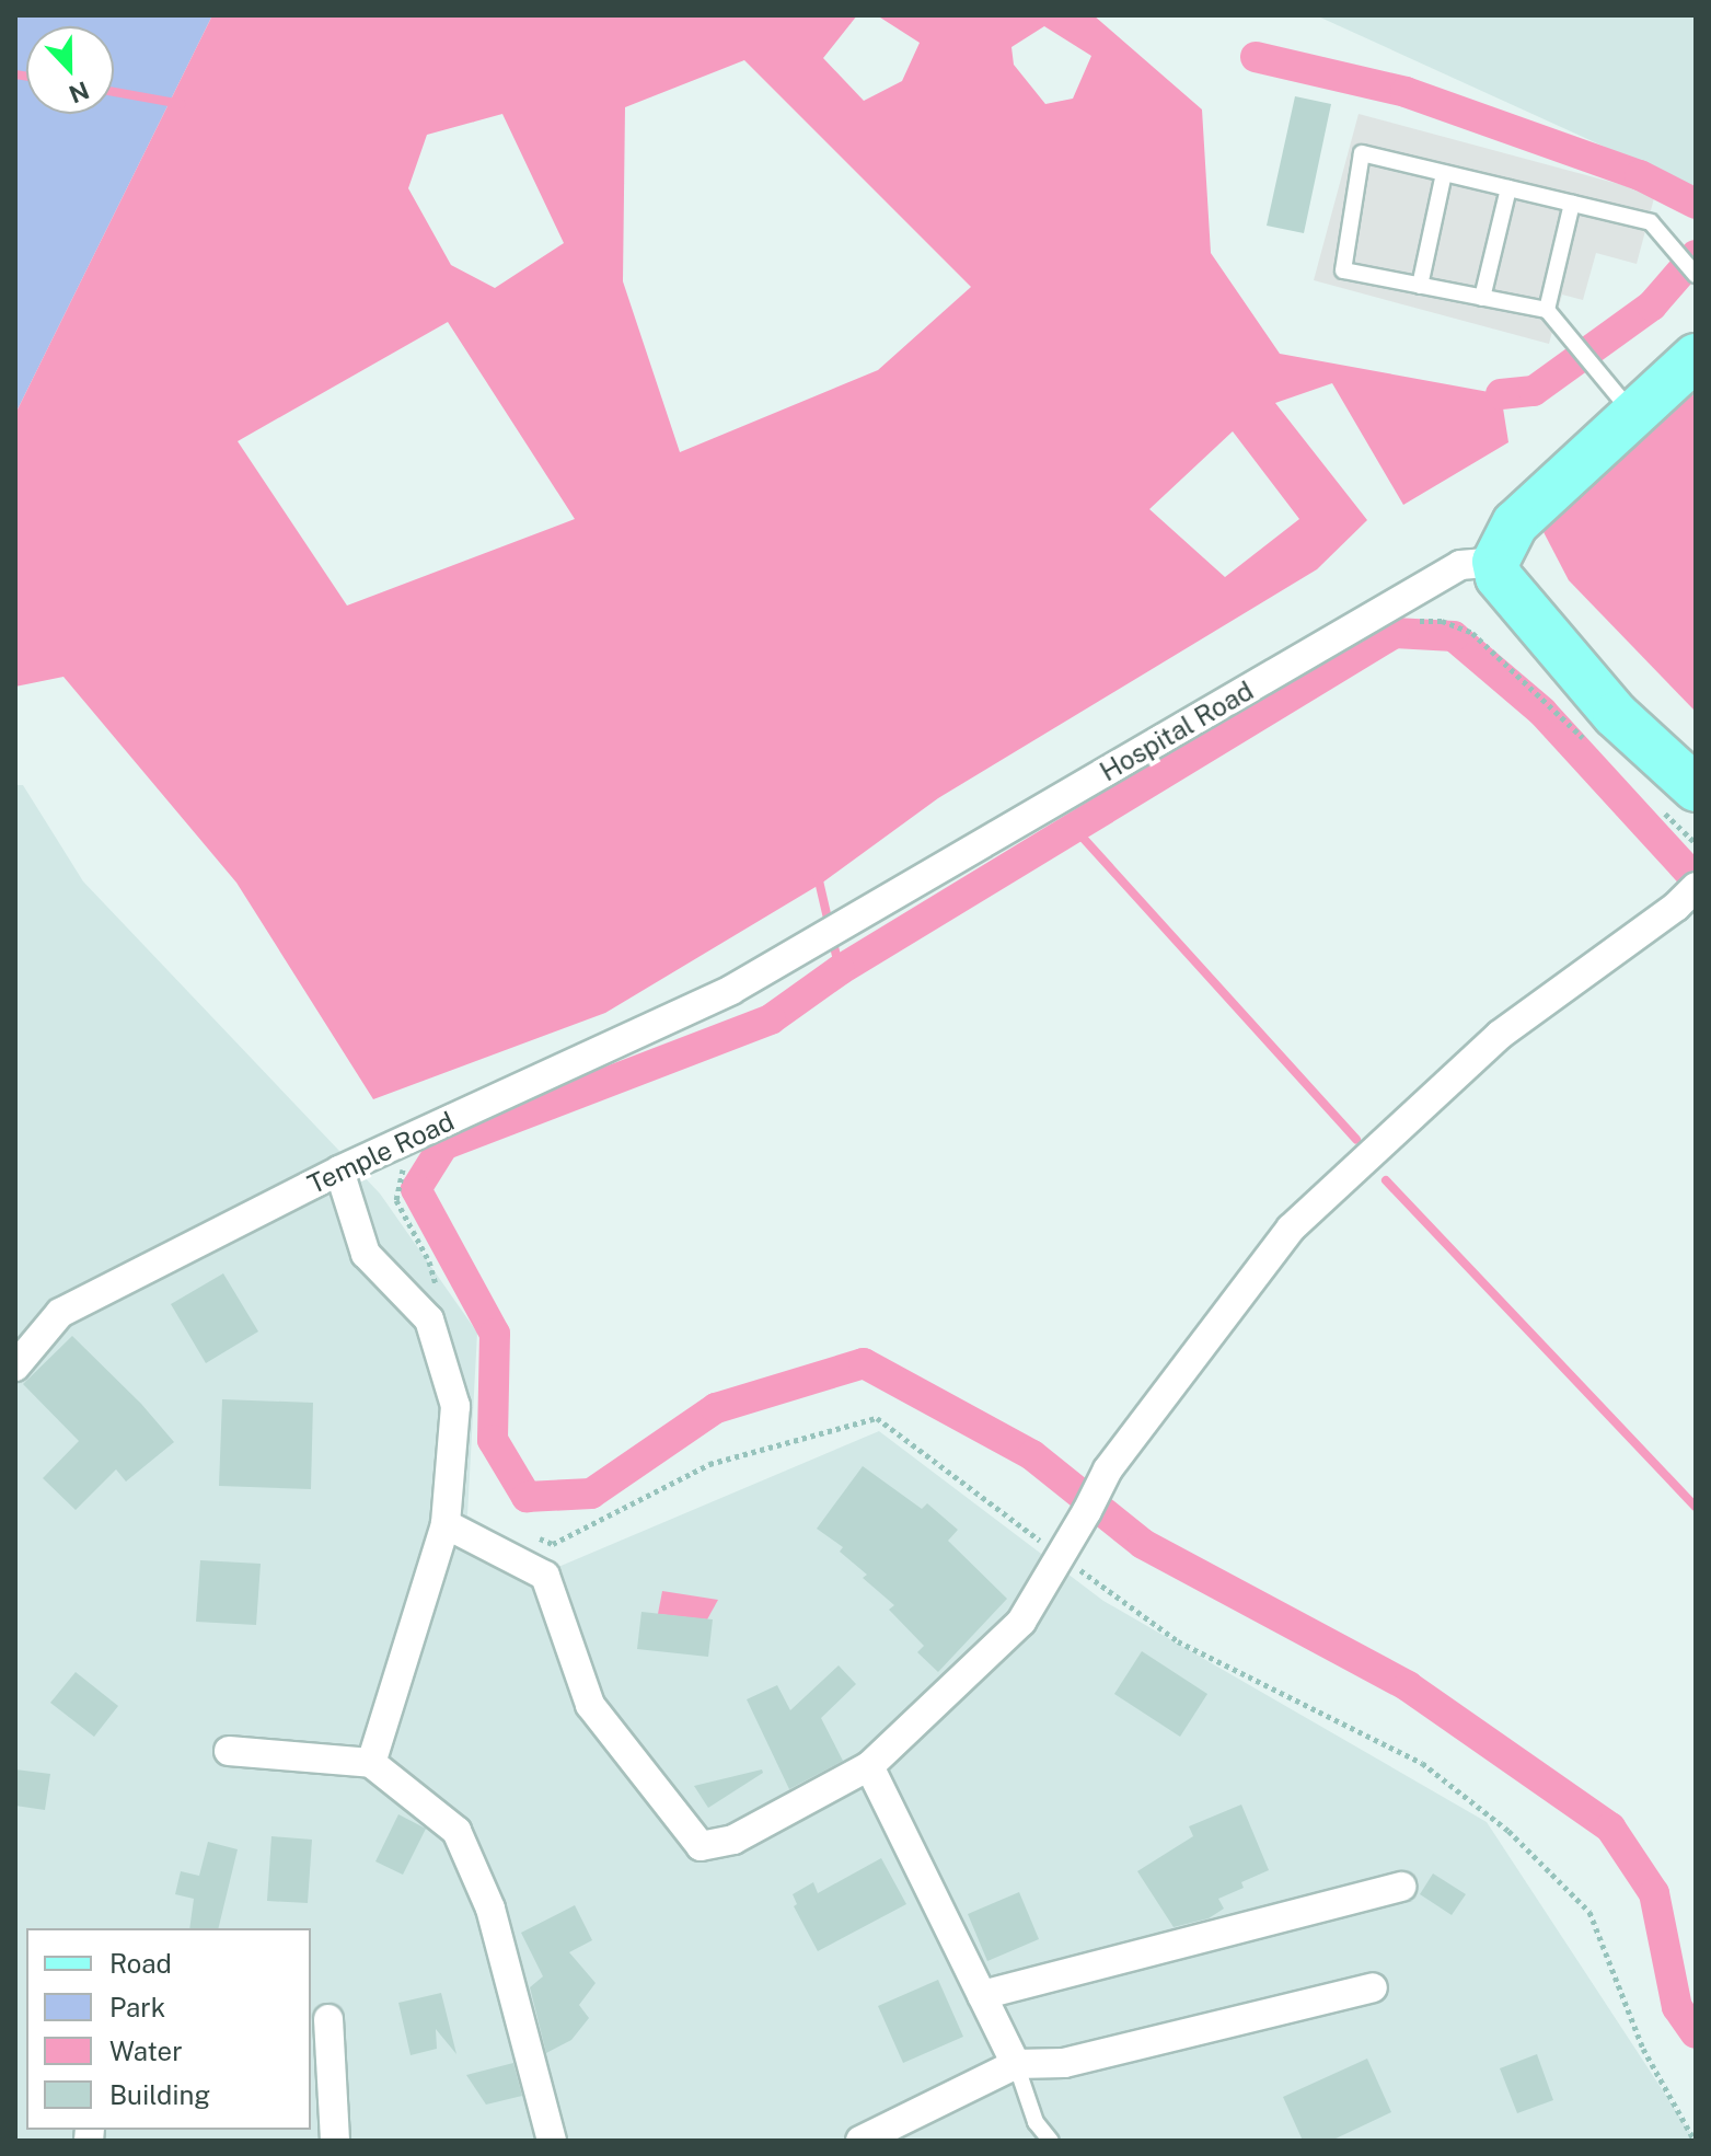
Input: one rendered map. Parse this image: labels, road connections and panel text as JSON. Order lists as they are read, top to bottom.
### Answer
{
  "streets": {
    "street": ["Hospital Road", "Temple Road"]
  },
  "crossings": [
    ["Hospital Road", "Temple Road"]
  ],
  "legend": [
    "Road",
    "Park",
    "Water",
    "Building"
  ],
  "north": "bottom"
}
